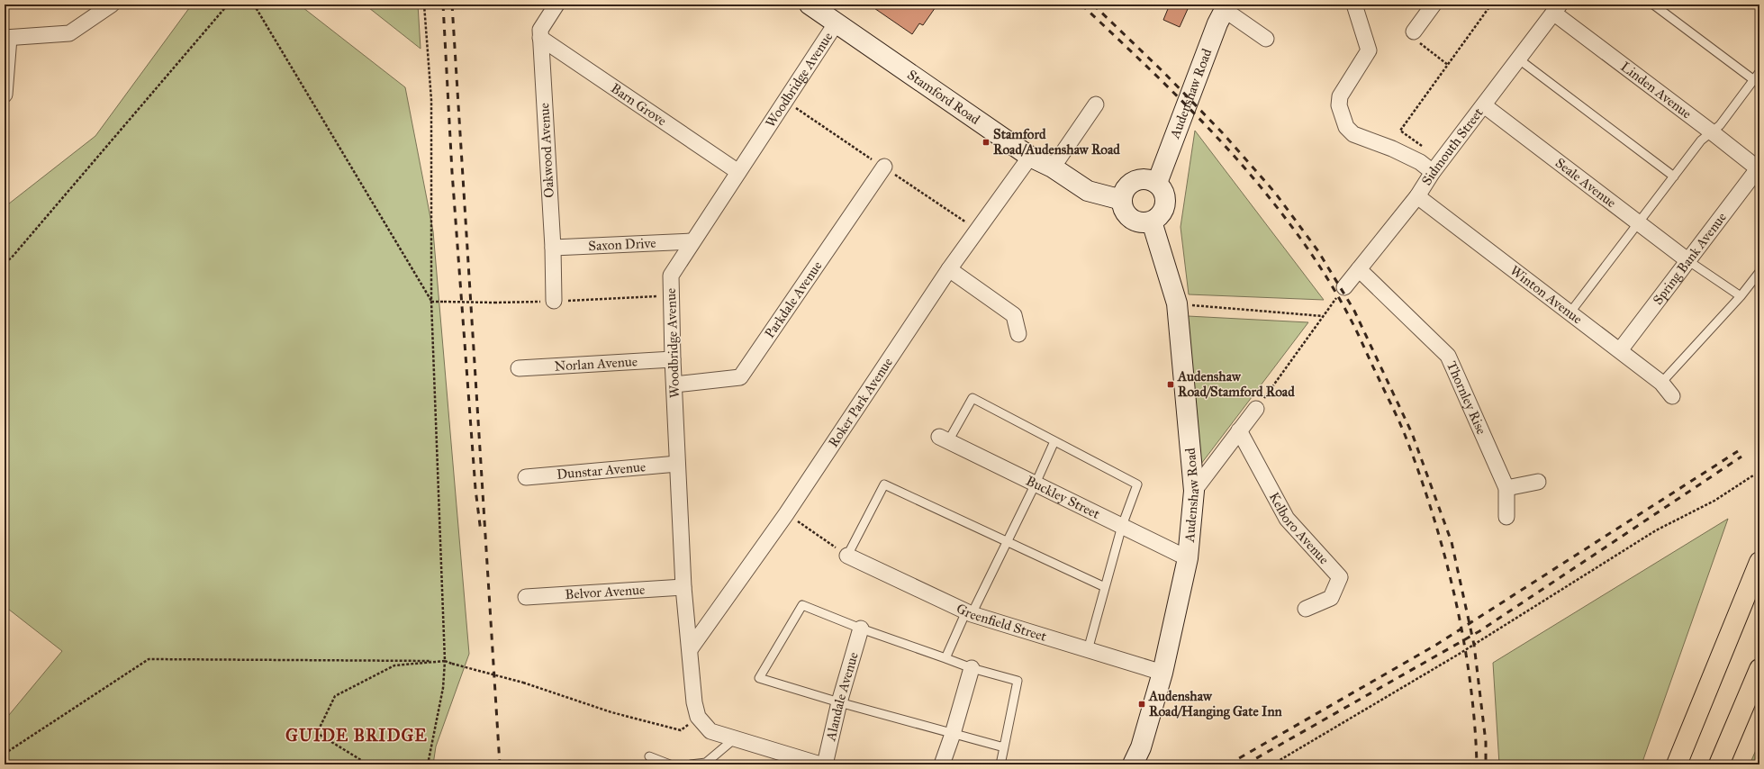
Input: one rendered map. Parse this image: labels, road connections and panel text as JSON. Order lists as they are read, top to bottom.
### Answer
{
  "streets": {
    "main road": ["Audenshaw Road", "Stamford Road"],
    "street": [
      "Woodbridge Avenue",
      "Linden Avenue",
      "Barn Grove",
      "Sidmouth Street",
      "Oakwood Avenue",
      "Seale Avenue",
      "Saxon Drive",
      "Spring Bank Avenue",
      "Winton Avenue",
      "Parkdale Avenue",
      "Norlan Avenue",
      "Thornley Rise",
      "Roker Park Avenue",
      "Dunstar Avenue",
      "Buckley Street",
      "Kelboro Avenue",
      "Belvor Avenue",
      "Greenfield Street",
      "Alandale Avenue"
    ]
  },
  "crossings": [
    ["Woodbridge Avenue", "Stamford Road"],
    ["Woodbridge Avenue", "Barn Grove"],
    ["Woodbridge Avenue", "Saxon Drive"],
    ["Woodbridge Avenue", "Parkdale Avenue"],
    ["Woodbridge Avenue", "Norlan Avenue"],
    ["Woodbridge Avenue", "Roker Park Avenue"],
    ["Woodbridge Avenue", "Dunstar Avenue"],
    ["Woodbridge Avenue", "Belvor Avenue"],
    ["Linden Avenue", "Sidmouth Street"],
    ["Linden Avenue", "Spring Bank Avenue"],
    ["Audenshaw Road", "Stamford Road"],
    ["Audenshaw Road", "Buckley Street"],
    ["Audenshaw Road", "Greenfield Street"],
    ["Stamford Road", "Roker Park Avenue"],
    ["Barn Grove", "Oakwood Avenue"],
    ["Sidmouth Street", "Seale Avenue"],
    ["Sidmouth Street", "Winton Avenue"],
    ["Sidmouth Street", "Thornley Rise"],
    ["Oakwood Avenue", "Saxon Drive"],
    ["Seale Avenue", "Spring Bank Avenue"],
    ["Spring Bank Avenue", "Winton Avenue"]
  ],
  "districts": ["GUIDE BRIDGE"],
  "places": {
    "transit": ["Stamford Road/Audenshaw Road", "Audenshaw Road/Stamford Road", "Audenshaw Road/Hanging Gate Inn"]
  }
}
